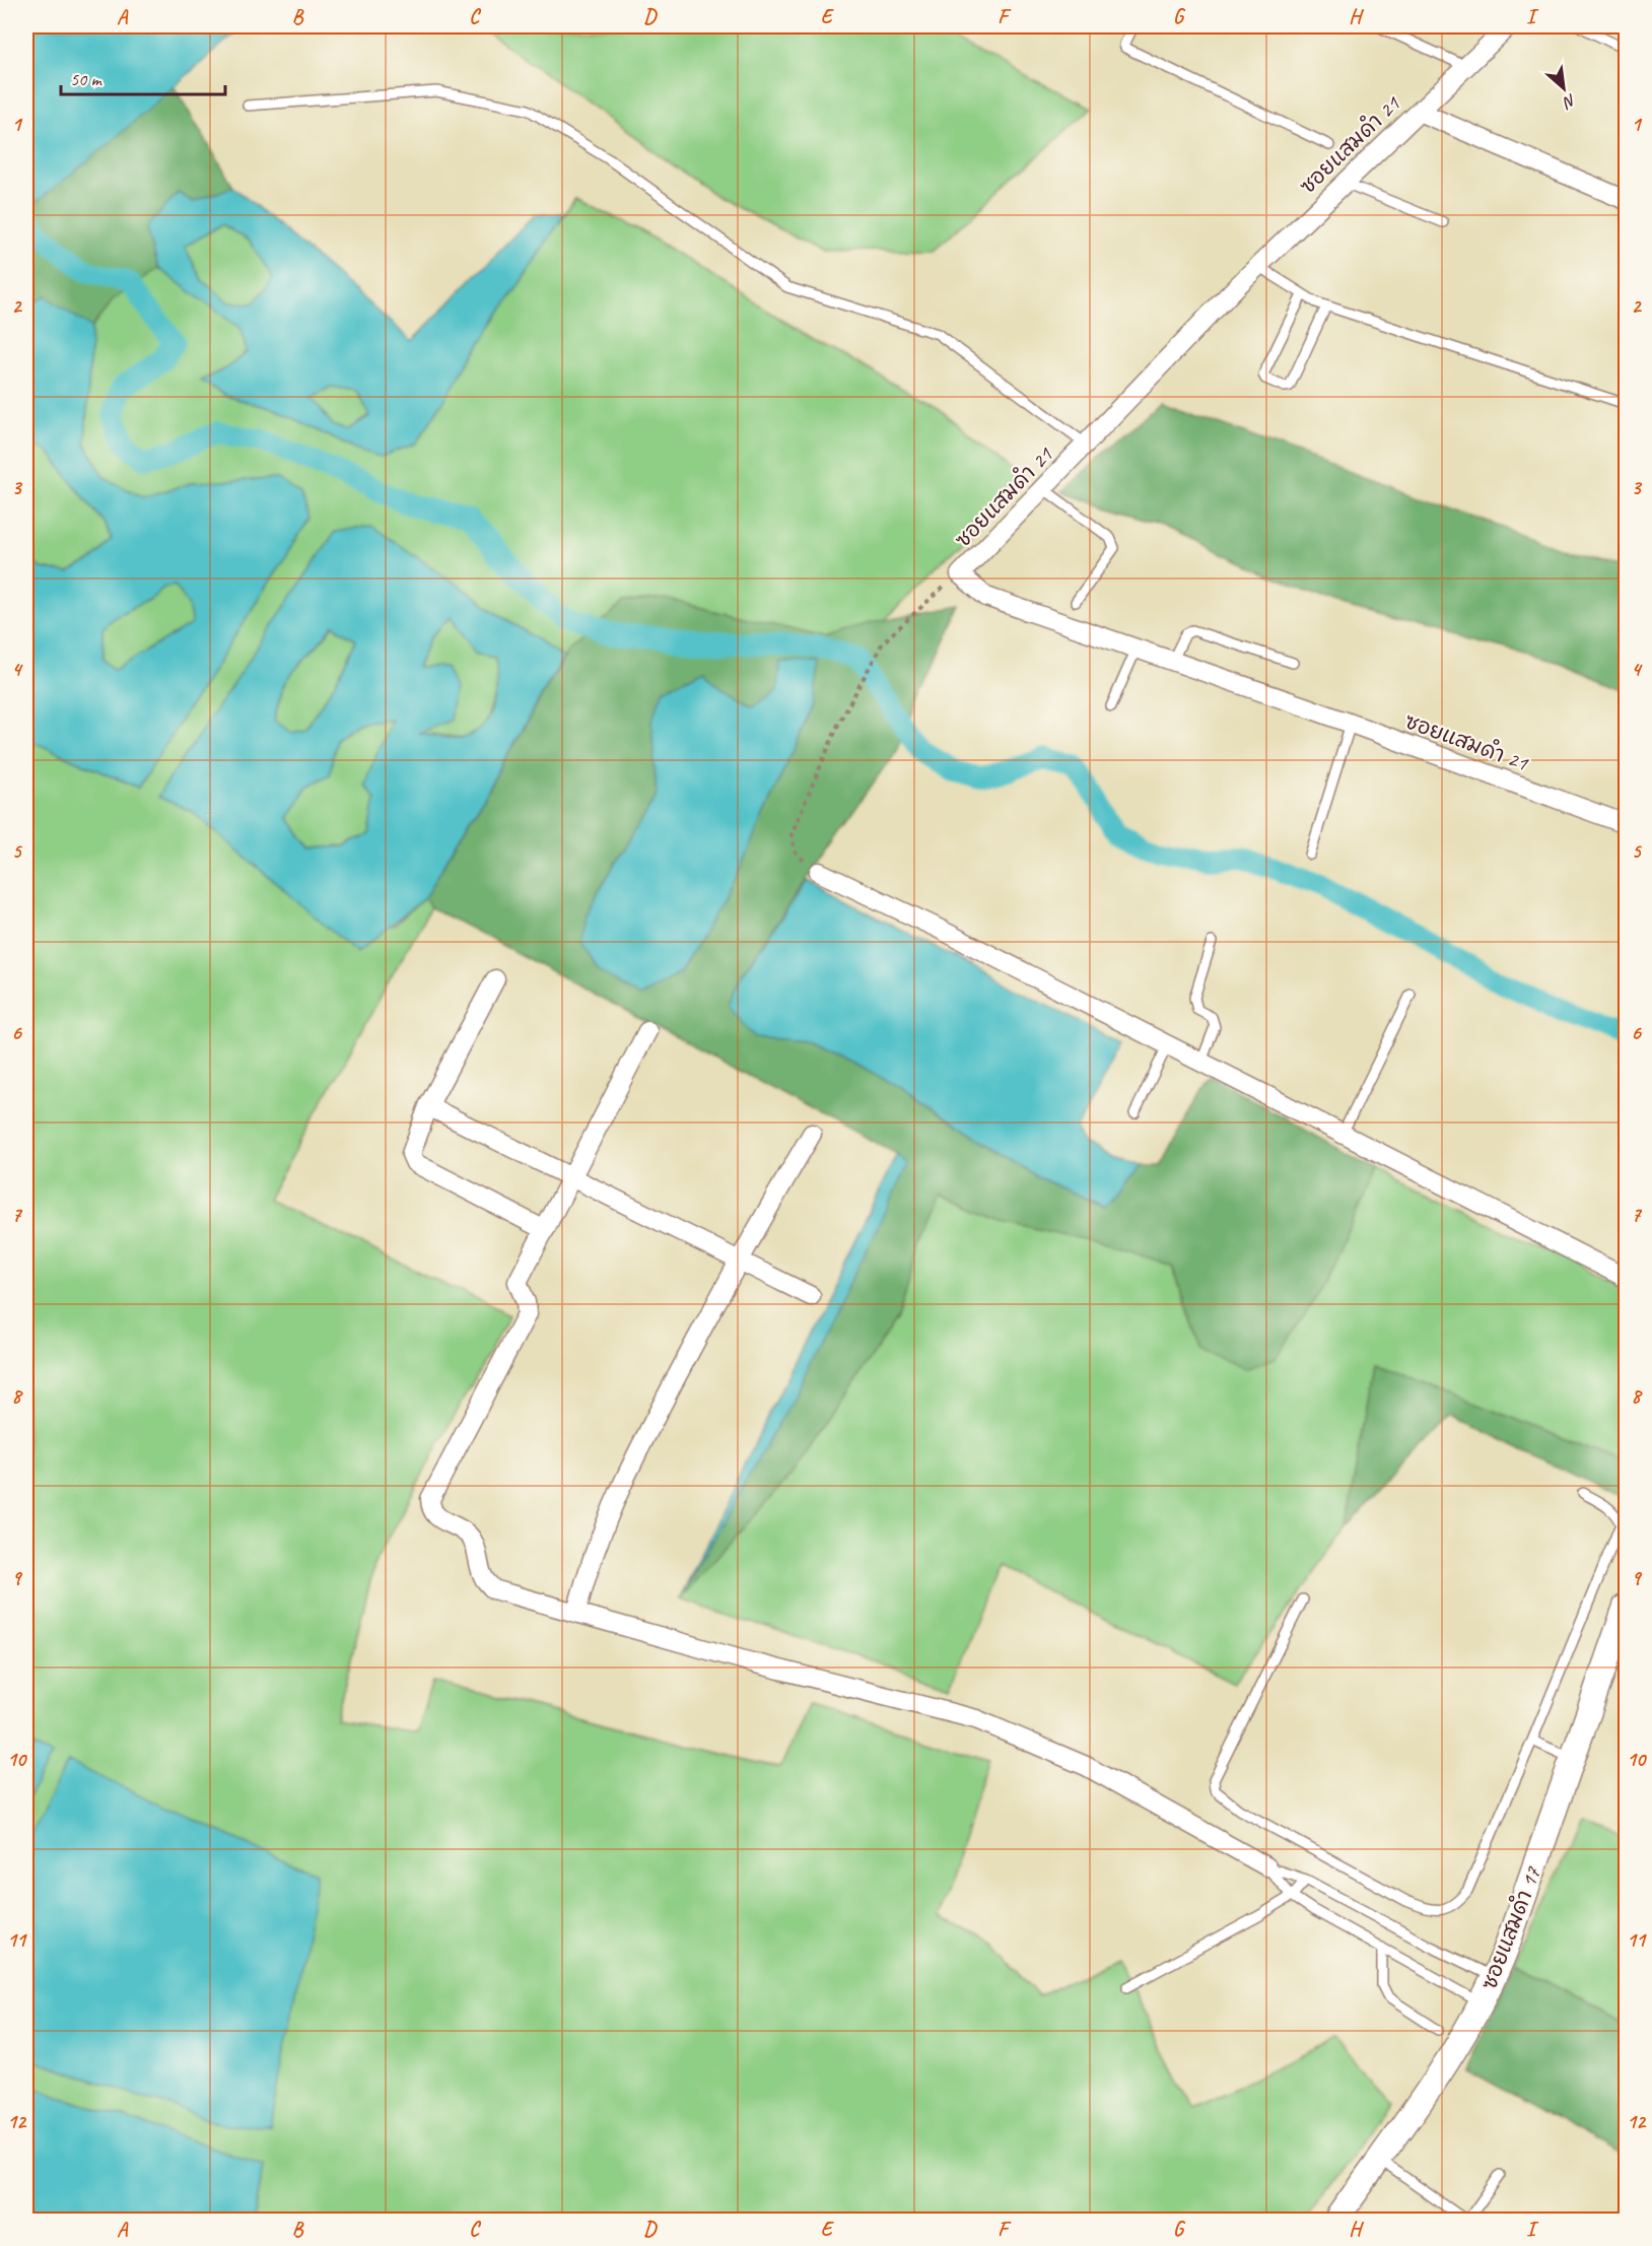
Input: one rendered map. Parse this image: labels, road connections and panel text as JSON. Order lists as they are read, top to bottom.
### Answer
{
  "streets": {
    "street": ["ซอยแสมดำ 21", "ซอยแสมดำ 17"]
  },
  "scale_bar": "50 m",
  "north": "bottom right",
  "grid": {
    "columns": [
      "A",
      "B",
      "C",
      "D",
      "E",
      "F",
      "G",
      "H",
      "I"
    ],
    "rows": [
      "1",
      "2",
      "3",
      "4",
      "5",
      "6",
      "7",
      "8",
      "9",
      "10",
      "11",
      "12"
    ]
  }
}
